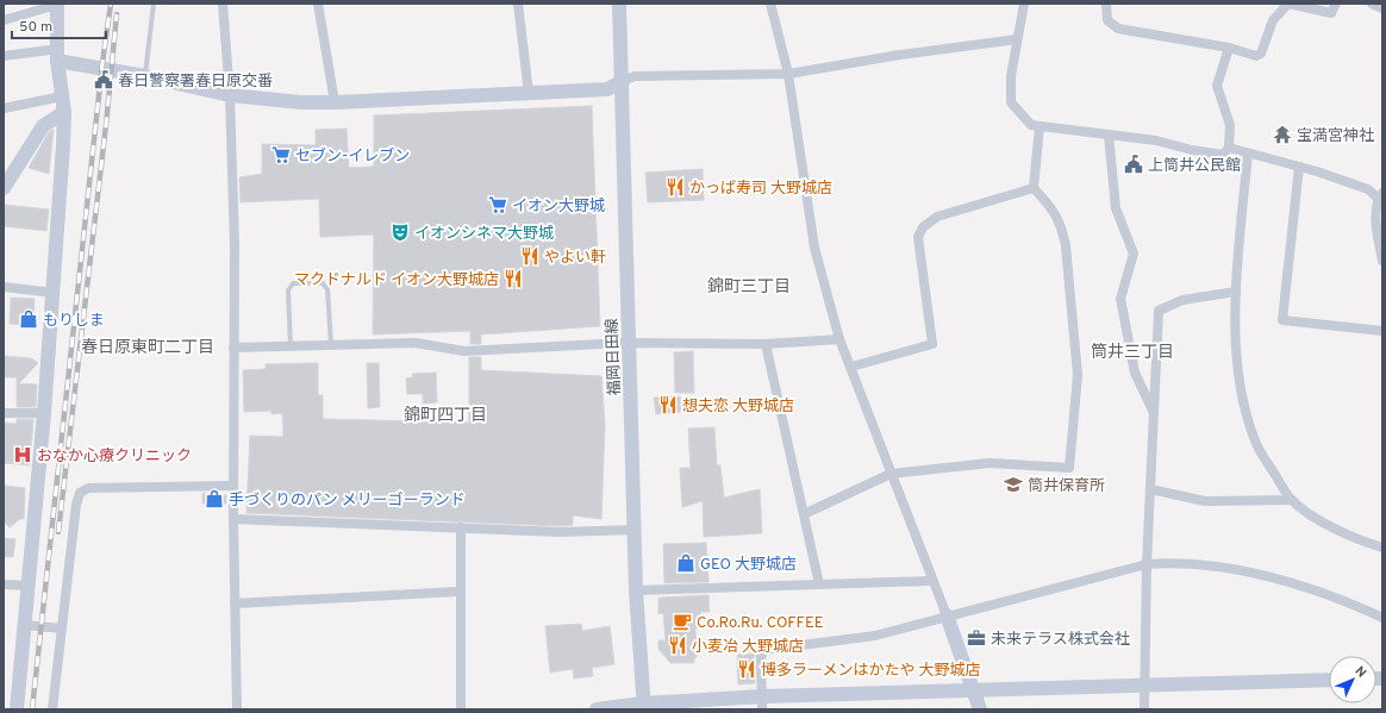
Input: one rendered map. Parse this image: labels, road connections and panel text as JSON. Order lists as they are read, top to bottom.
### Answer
{
  "streets": {
    "street": ["福岡日田線"]
  },
  "districts": [
    "錦町三丁目",
    "春日原東町二丁目",
    "筒井三丁目",
    "錦町四丁目"
  ],
  "places": {
    "public building": ["春日警察署春日原交番", "上筒井公民館"],
    "temple": ["宝満宮神社"],
    "supermarket": ["セブン-イレブン", "イオン大野城"],
    "restaurant": [
      "かっぱ寿司 大野城店",
      "やよい軒",
      "マクドナルド イオン大野城店",
      "想夫恋 大野城店",
      "小麦冶 大野城店",
      "博多ラーメンはかたや 大野城店"
    ],
    "theatre": ["イオンシネマ大野城"],
    "shop": ["もりしま", "手づくりのパン メリーゴーランド", "GEO 大野城店"],
    "hospital": ["おなか心療クリニック"],
    "school or university": ["筒井保育所"],
    "cafe": ["Co.Ro.Ru. COFFEE"],
    "office": ["未来テラス株式会社"]
  },
  "scale_bar": "50 m",
  "north": "top right"
}
